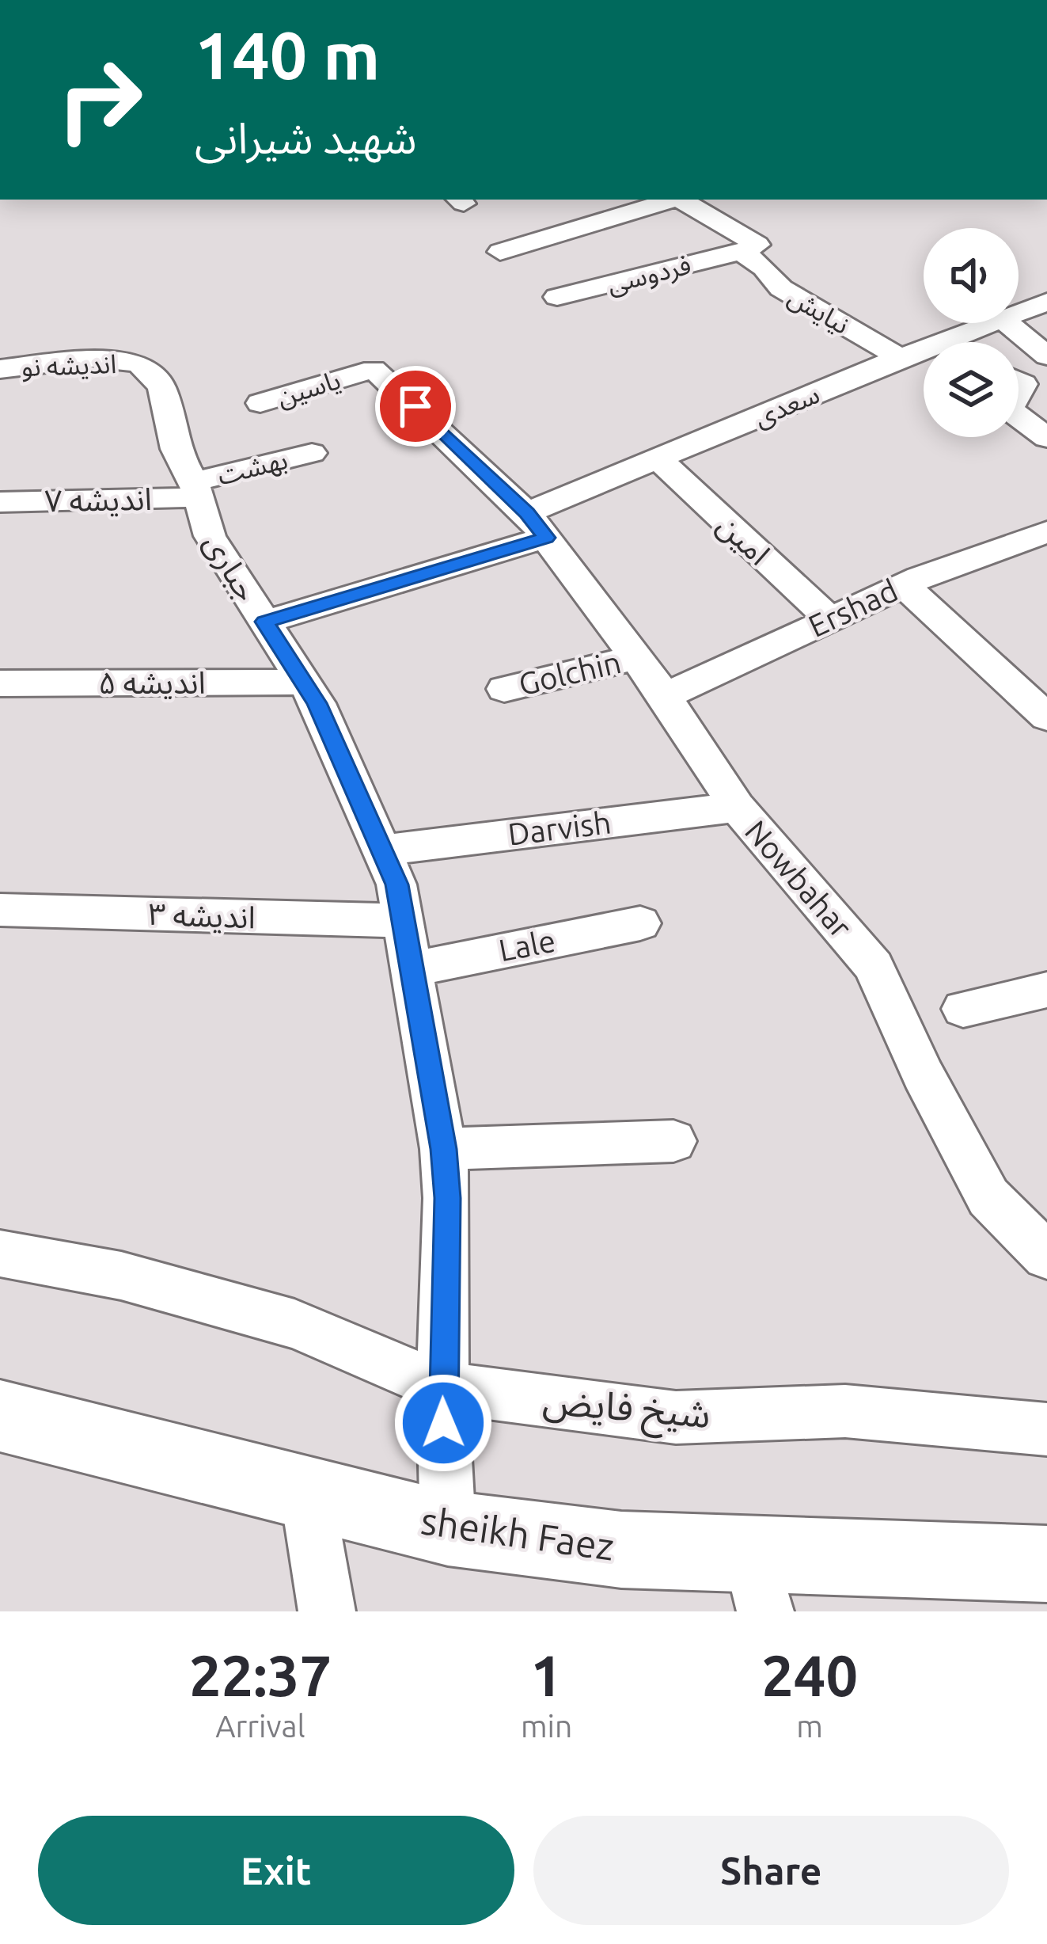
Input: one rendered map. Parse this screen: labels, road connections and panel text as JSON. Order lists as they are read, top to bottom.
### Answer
{
  "streets": {
    "street": [
      "فردوسی",
      "نیایش",
      "اندیشه نو",
      "یاسین",
      "سعدی",
      "بهشت",
      "اندیشه ۷",
      "امین",
      "جباری",
      "Ershad",
      "Golchin",
      "اندیشه ۵",
      "Darvish",
      "Nowbahar",
      "اندیشه ۳",
      "Lale",
      "شیخ فایض",
      "sheikh Faez"
    ]
  },
  "crossings": [
    ["فردوسی", "نیایش"],
    ["نیایش", "سعدی"],
    ["اندیشه نو", "جباری"],
    ["یاسین", "سعدی"],
    ["یاسین", "Nowbahar"],
    ["سعدی", "امین"],
    ["سعدی", "جباری"],
    ["سعدی", "Nowbahar"],
    ["بهشت", "اندیشه ۷"],
    ["بهشت", "جباری"],
    ["اندیشه ۷", "جباری"],
    ["امین", "Ershad"],
    ["جباری", "اندیشه ۵"],
    ["جباری", "Darvish"],
    ["جباری", "اندیشه ۳"],
    ["جباری", "Lale"],
    ["جباری", "شیخ فایض"],
    ["جباری", "sheikh Faez"],
    ["Ershad", "Nowbahar"],
    ["Golchin", "Nowbahar"],
    ["Darvish", "Nowbahar"]
  ],
  "page": {
    "turn": ["140 m", "شهید شیرانی"],
    "eta": [
      "22:37",
      "Arrival",
      "1",
      "min",
      "240",
      "m"
    ],
    "buttons": ["Exit", "Share"]
  }
}
